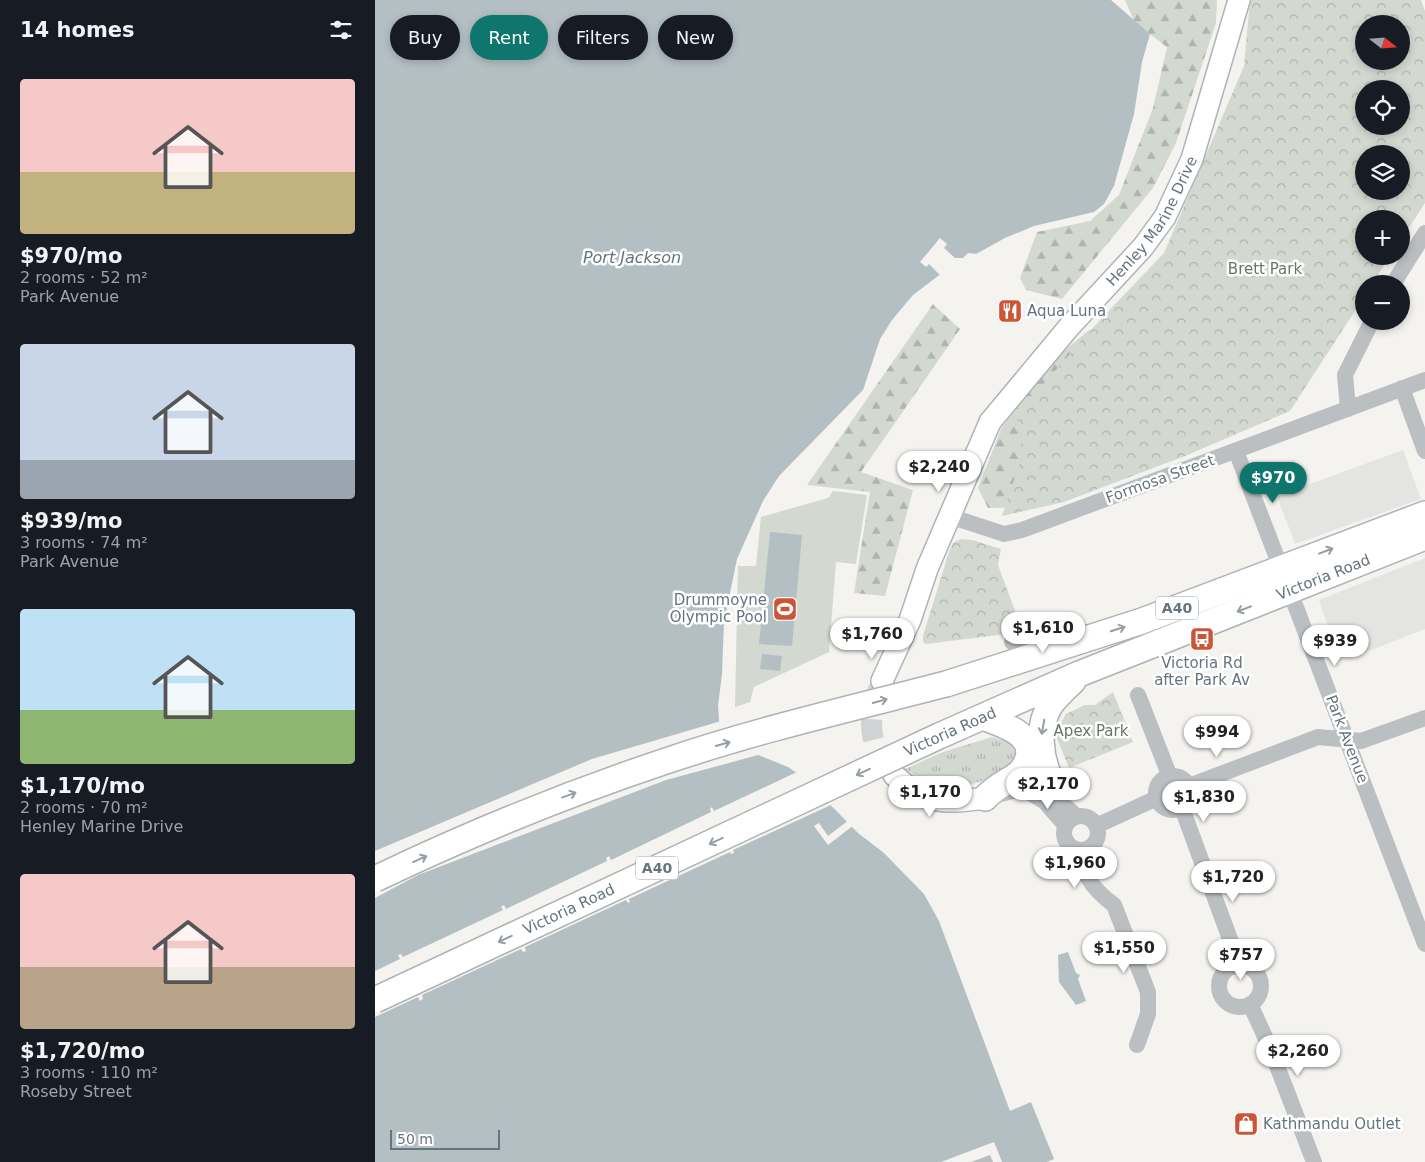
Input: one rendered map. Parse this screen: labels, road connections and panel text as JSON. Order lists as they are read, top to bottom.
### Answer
{
  "streets": {
    "highway": ["Victoria Road", "A40"],
    "main road": ["Henley Marine Drive"],
    "street": ["Formosa Street", "Park Avenue"]
  },
  "crossings": [
    ["Henley Marine Drive", "Formosa Street"],
    ["Formosa Street", "Park Avenue"],
    ["Victoria Road", "Park Avenue"]
  ],
  "water": ["Port Jackson"],
  "parks": ["Brett Park", "Apex Park"],
  "places": {
    "restaurant": ["Aqua Luna"],
    "sports": ["Drummoyne Olympic Pool"],
    "bus stop": ["Victoria Rd after Park Av"],
    "shop": ["Kathmandu Outlet"]
  },
  "scale_bar": "50 m",
  "north": "right",
  "page": {
    "heading": "14 homes",
    "map_buttons": ["+", "−"],
    "chip": [
      "Buy",
      "Rent",
      "Filters",
      "New"
    ],
    "list": [
      {
        "name": "$970/mo",
        "note": "2 rooms · 52 m² · Park Avenue"
      },
      {
        "name": "$939/mo",
        "note": "3 rooms · 74 m² · Park Avenue"
      },
      {
        "name": "$1,170/mo",
        "note": "2 rooms · 70 m² · Henley Marine Drive"
      },
      {
        "name": "$1,720/mo",
        "note": "3 rooms · 110 m² · Roseby Street"
      }
    ],
    "price": [
      "$2,240",
      "$970",
      "$1,610",
      "$1,760",
      "$939",
      "$994",
      "$2,170",
      "$1,170",
      "$1,830",
      "$1,960",
      "$1,720",
      "$1,550",
      "$757",
      "$2,260"
    ],
    "scale": "50 m"
  }
}
